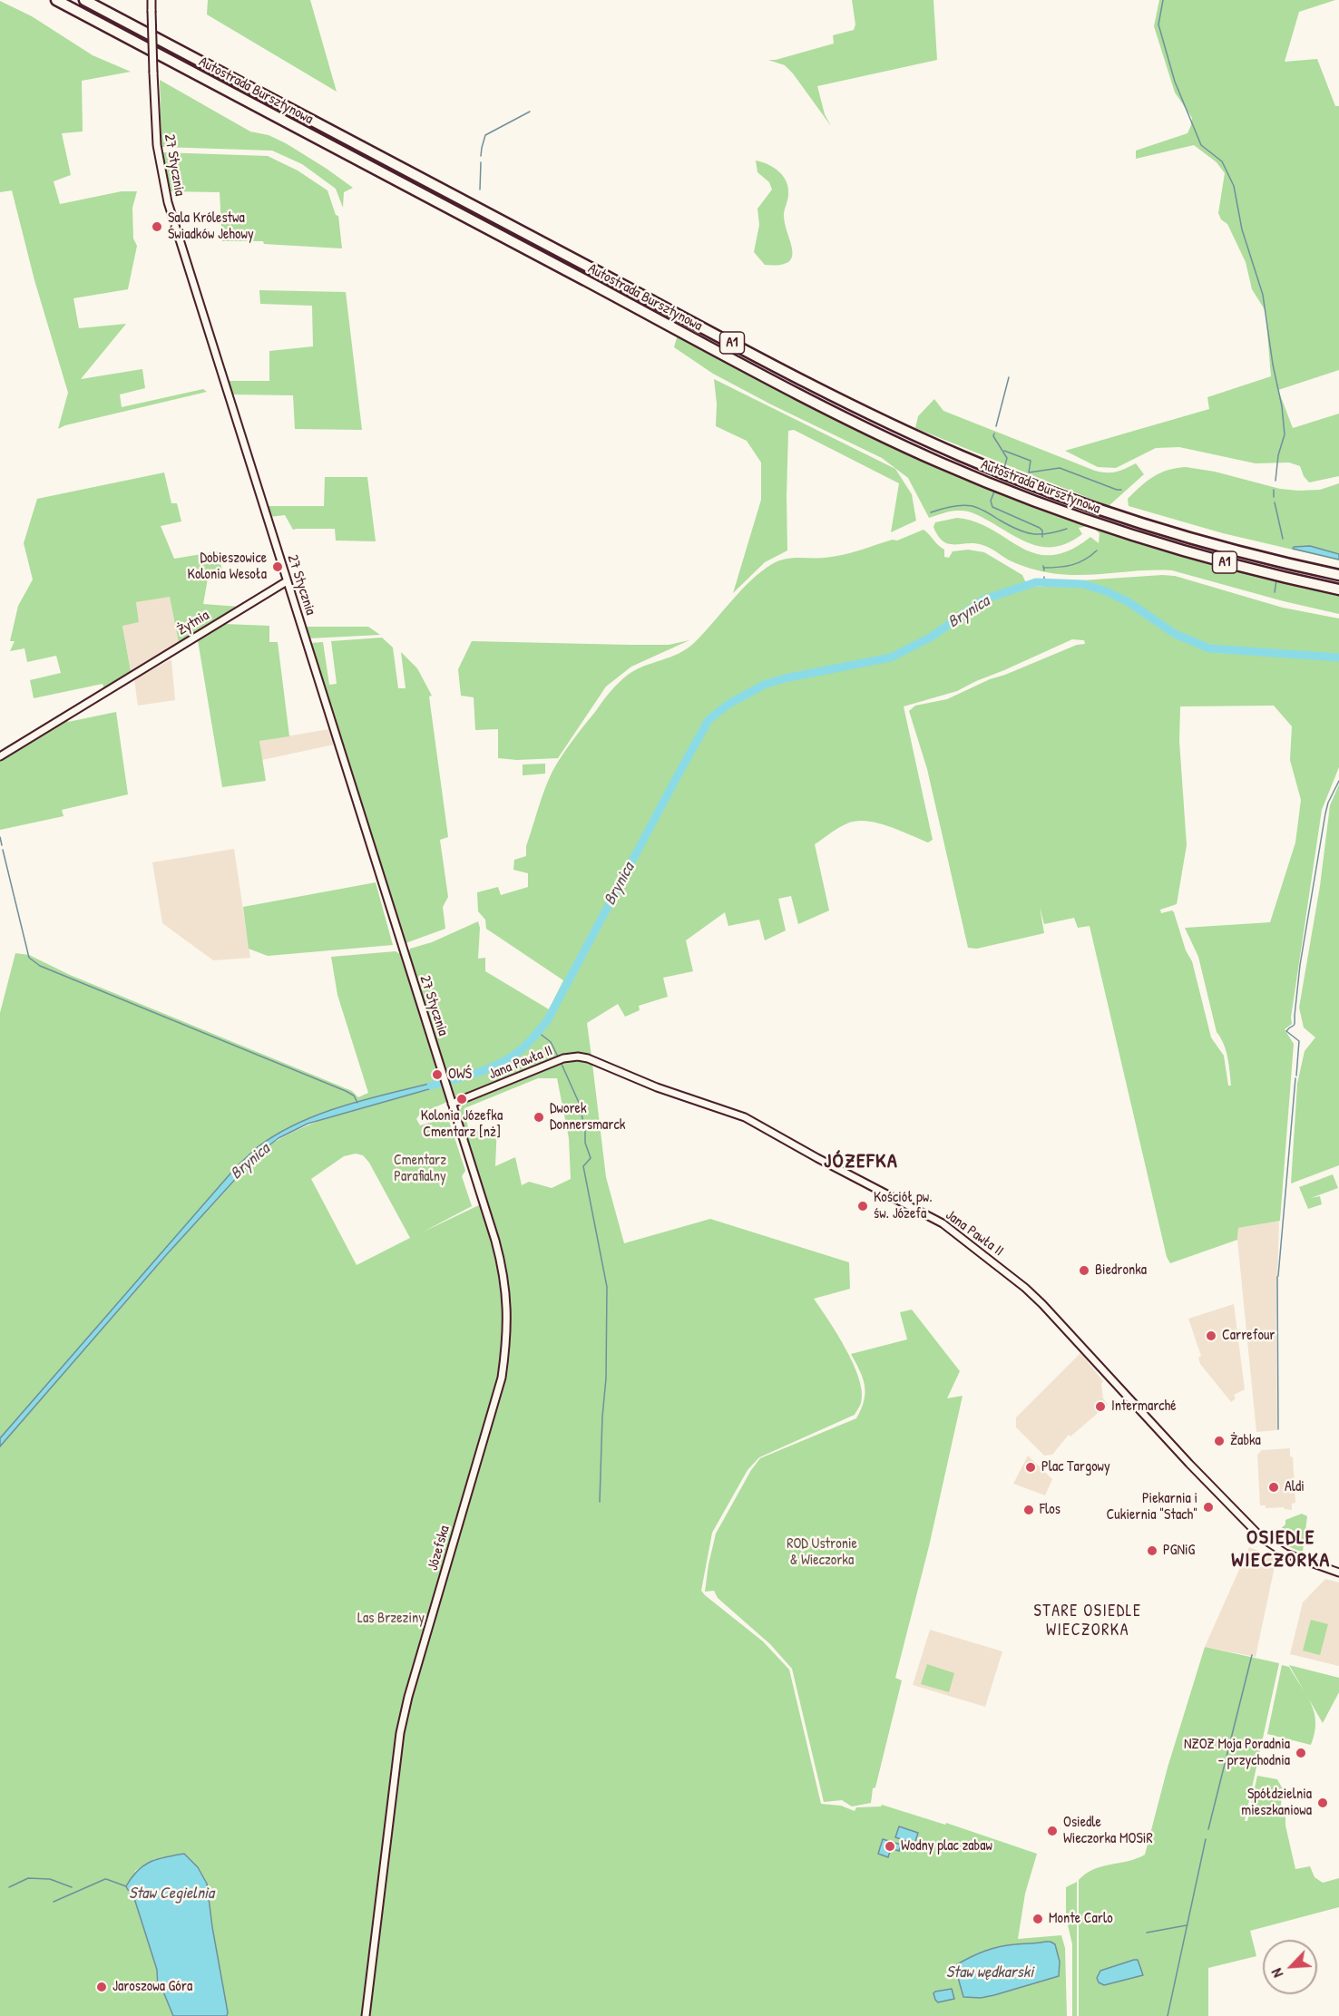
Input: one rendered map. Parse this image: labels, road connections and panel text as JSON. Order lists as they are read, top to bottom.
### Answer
{
  "streets": {
    "highway": ["Autostrada Bursztynowa", "A1"],
    "street": [
      "27 Stycznia",
      "Żytnia",
      "Jana Pawła II",
      "Józefska"
    ]
  },
  "crossings": [
    ["27 Stycznia", "Żytnia"],
    ["27 Stycznia", "Józefska"],
    ["Jana Pawła II", "Józefska"]
  ],
  "districts": ["JÓZEFKA", "OSIEDLE WIECZORKA", "STARE OSIEDLE WIECZORKA"],
  "water": ["Brynica", "Staw Cegielnia", "Staw wędkarski"],
  "parks": ["Cmentarz Parafialny", "ROD Ustronie & Wieczorka", "Las Brzeziny"],
  "places": [
    "Sala Królestwa Świadków Jehowy",
    "Dobieszowice Kolonia Wesoła",
    "OWŚ",
    "Kolonia Józefka Cmentarz [nż]",
    "Dworek Donnersmarck",
    "Kościół pw. św. Józefa",
    "Biedronka",
    "Carrefour",
    "Intermarché",
    "Żabka",
    "Plac Targowy",
    "Aldi",
    "Piekarnia i Cukiernia \"Stach\"",
    "Flos",
    "PGNiG",
    "NZOZ Moja Poradnia - przychodnia",
    "Spółdzielnia mieszkaniowa",
    "Osiedle Wieczorka MOSiR",
    "Wodny plac zabaw",
    "Monte Carlo",
    "Jaroszowa Góra"
  ],
  "north": "bottom left"
}
